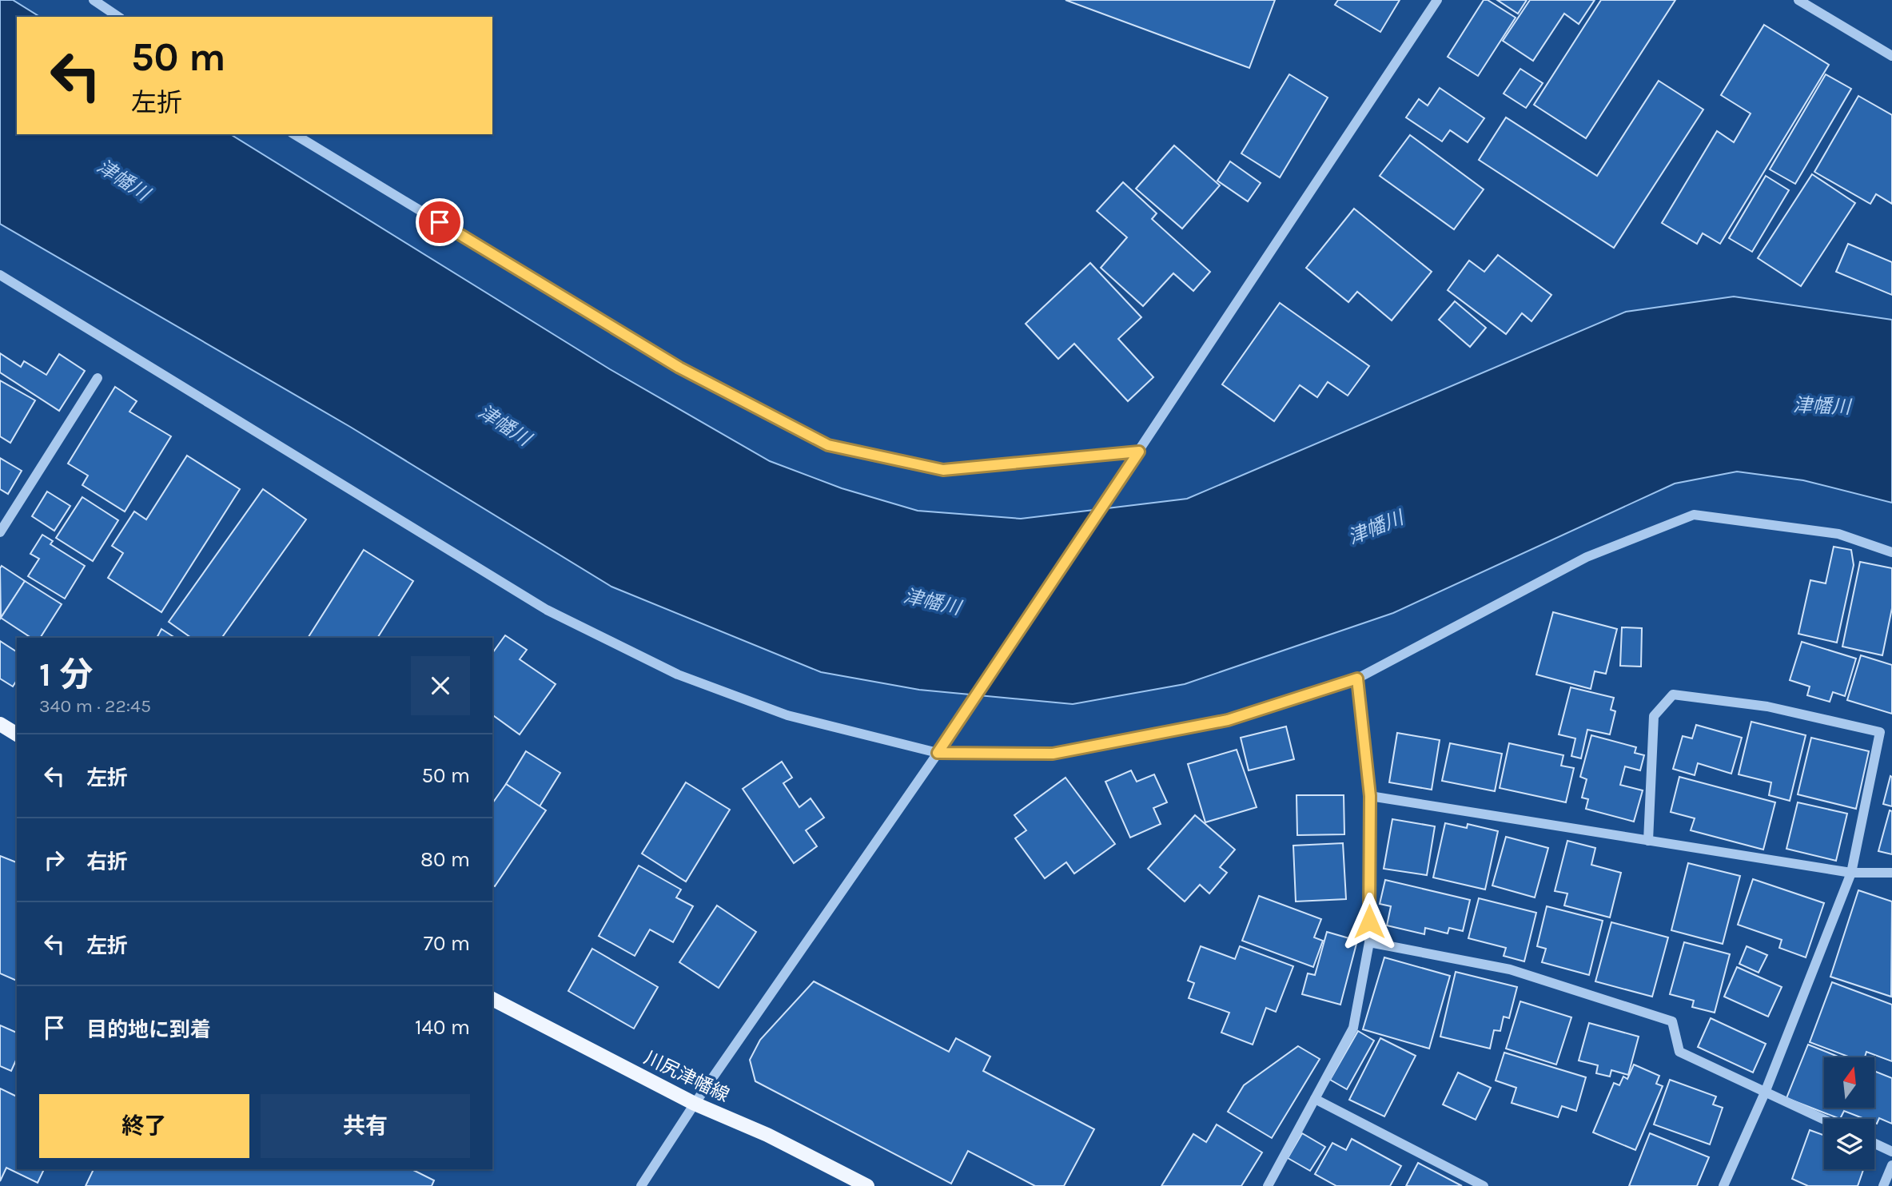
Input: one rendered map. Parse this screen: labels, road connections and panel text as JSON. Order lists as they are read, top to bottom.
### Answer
{
  "streets": {
    "main road": ["川尻津幡線"]
  },
  "water": ["津幡川"],
  "north": "top",
  "page": {
    "turn": ["50 m", "左折"],
    "heading": ["1 分", "340 m · 22:45"],
    "list": [
      {
        "name": "左折",
        "value": "50 m"
      },
      {
        "name": "右折",
        "value": "80 m"
      },
      {
        "name": "左折",
        "value": "70 m"
      },
      {
        "name": "目的地に到着",
        "value": "140 m"
      }
    ],
    "buttons": ["終了", "共有"]
  }
}
